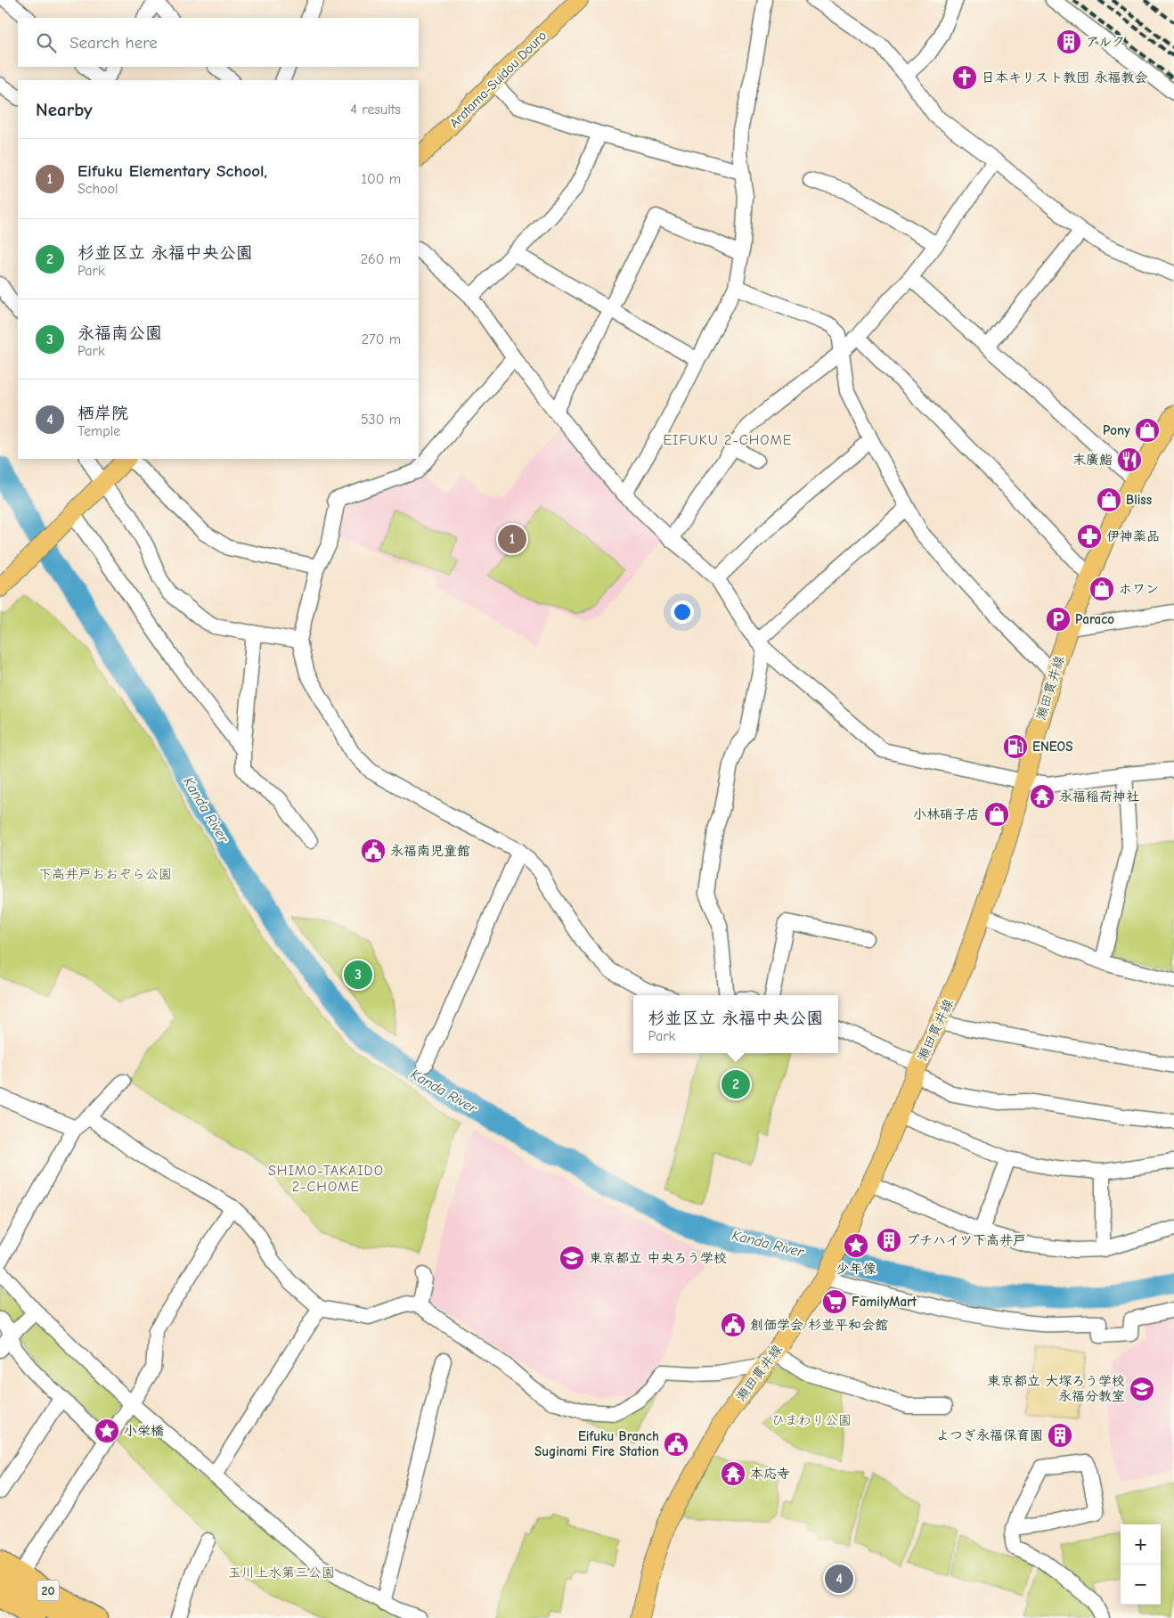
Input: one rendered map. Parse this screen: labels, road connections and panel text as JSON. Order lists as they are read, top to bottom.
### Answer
{
  "streets": {
    "highway": ["20"],
    "main road": ["Aratama-Suidou Douro", "瀬田貫井線"]
  },
  "districts": ["EIFUKU 2-CHOME", "SHIMO-TAKAIDO 2-CHOME"],
  "water": ["Kanda River"],
  "parks": ["下高井戸おおぞら公園", "ひまわり公園", "玉川上水第三公園"],
  "places": {
    "building": ["アルク", "プチハイツ下高井戸", "よつぎ永福保育園"],
    "church": ["日本キリスト教団 永福教会"],
    "shop": [
      "Pony",
      "Bliss",
      "ホワン",
      "小林硝子店"
    ],
    "restaurant": ["末廣鮨"],
    "pharmacy": ["伊神薬品"],
    "parking": ["Paraco"],
    "fuel station": ["ENEOS"],
    "temple": ["永福稲荷神社", "本応寺"],
    "public building": ["永福南児童館", "創価学会 杉並平和会館", "Eifuku Branch Suginami Fire Station"],
    "place": ["少年像", "小栄橋"],
    "school or university": ["東京都立 中央ろう学校", "東京都立 大塚ろう学校 永福分教室"],
    "supermarket": ["FamilyMart"]
  },
  "page": {
    "search": "Search here",
    "heading": ["Nearby", "4 results"],
    "list": [
      {
        "mark": "1",
        "name": "Eifuku Elementary School,",
        "note": "School",
        "value": "100 m"
      },
      {
        "mark": "2",
        "name": "杉並区立 永福中央公園",
        "note": "Park",
        "value": "260 m"
      },
      {
        "mark": "3",
        "name": "永福南公園",
        "note": "Park",
        "value": "270 m"
      },
      {
        "mark": "4",
        "name": "栖岸院",
        "note": "Temple",
        "value": "530 m"
      }
    ],
    "pins": [
      "1",
      "3",
      "2",
      "4"
    ],
    "popup": ["杉並区立 永福中央公園", "Park"],
    "map_buttons": ["+", "−"]
  }
}
